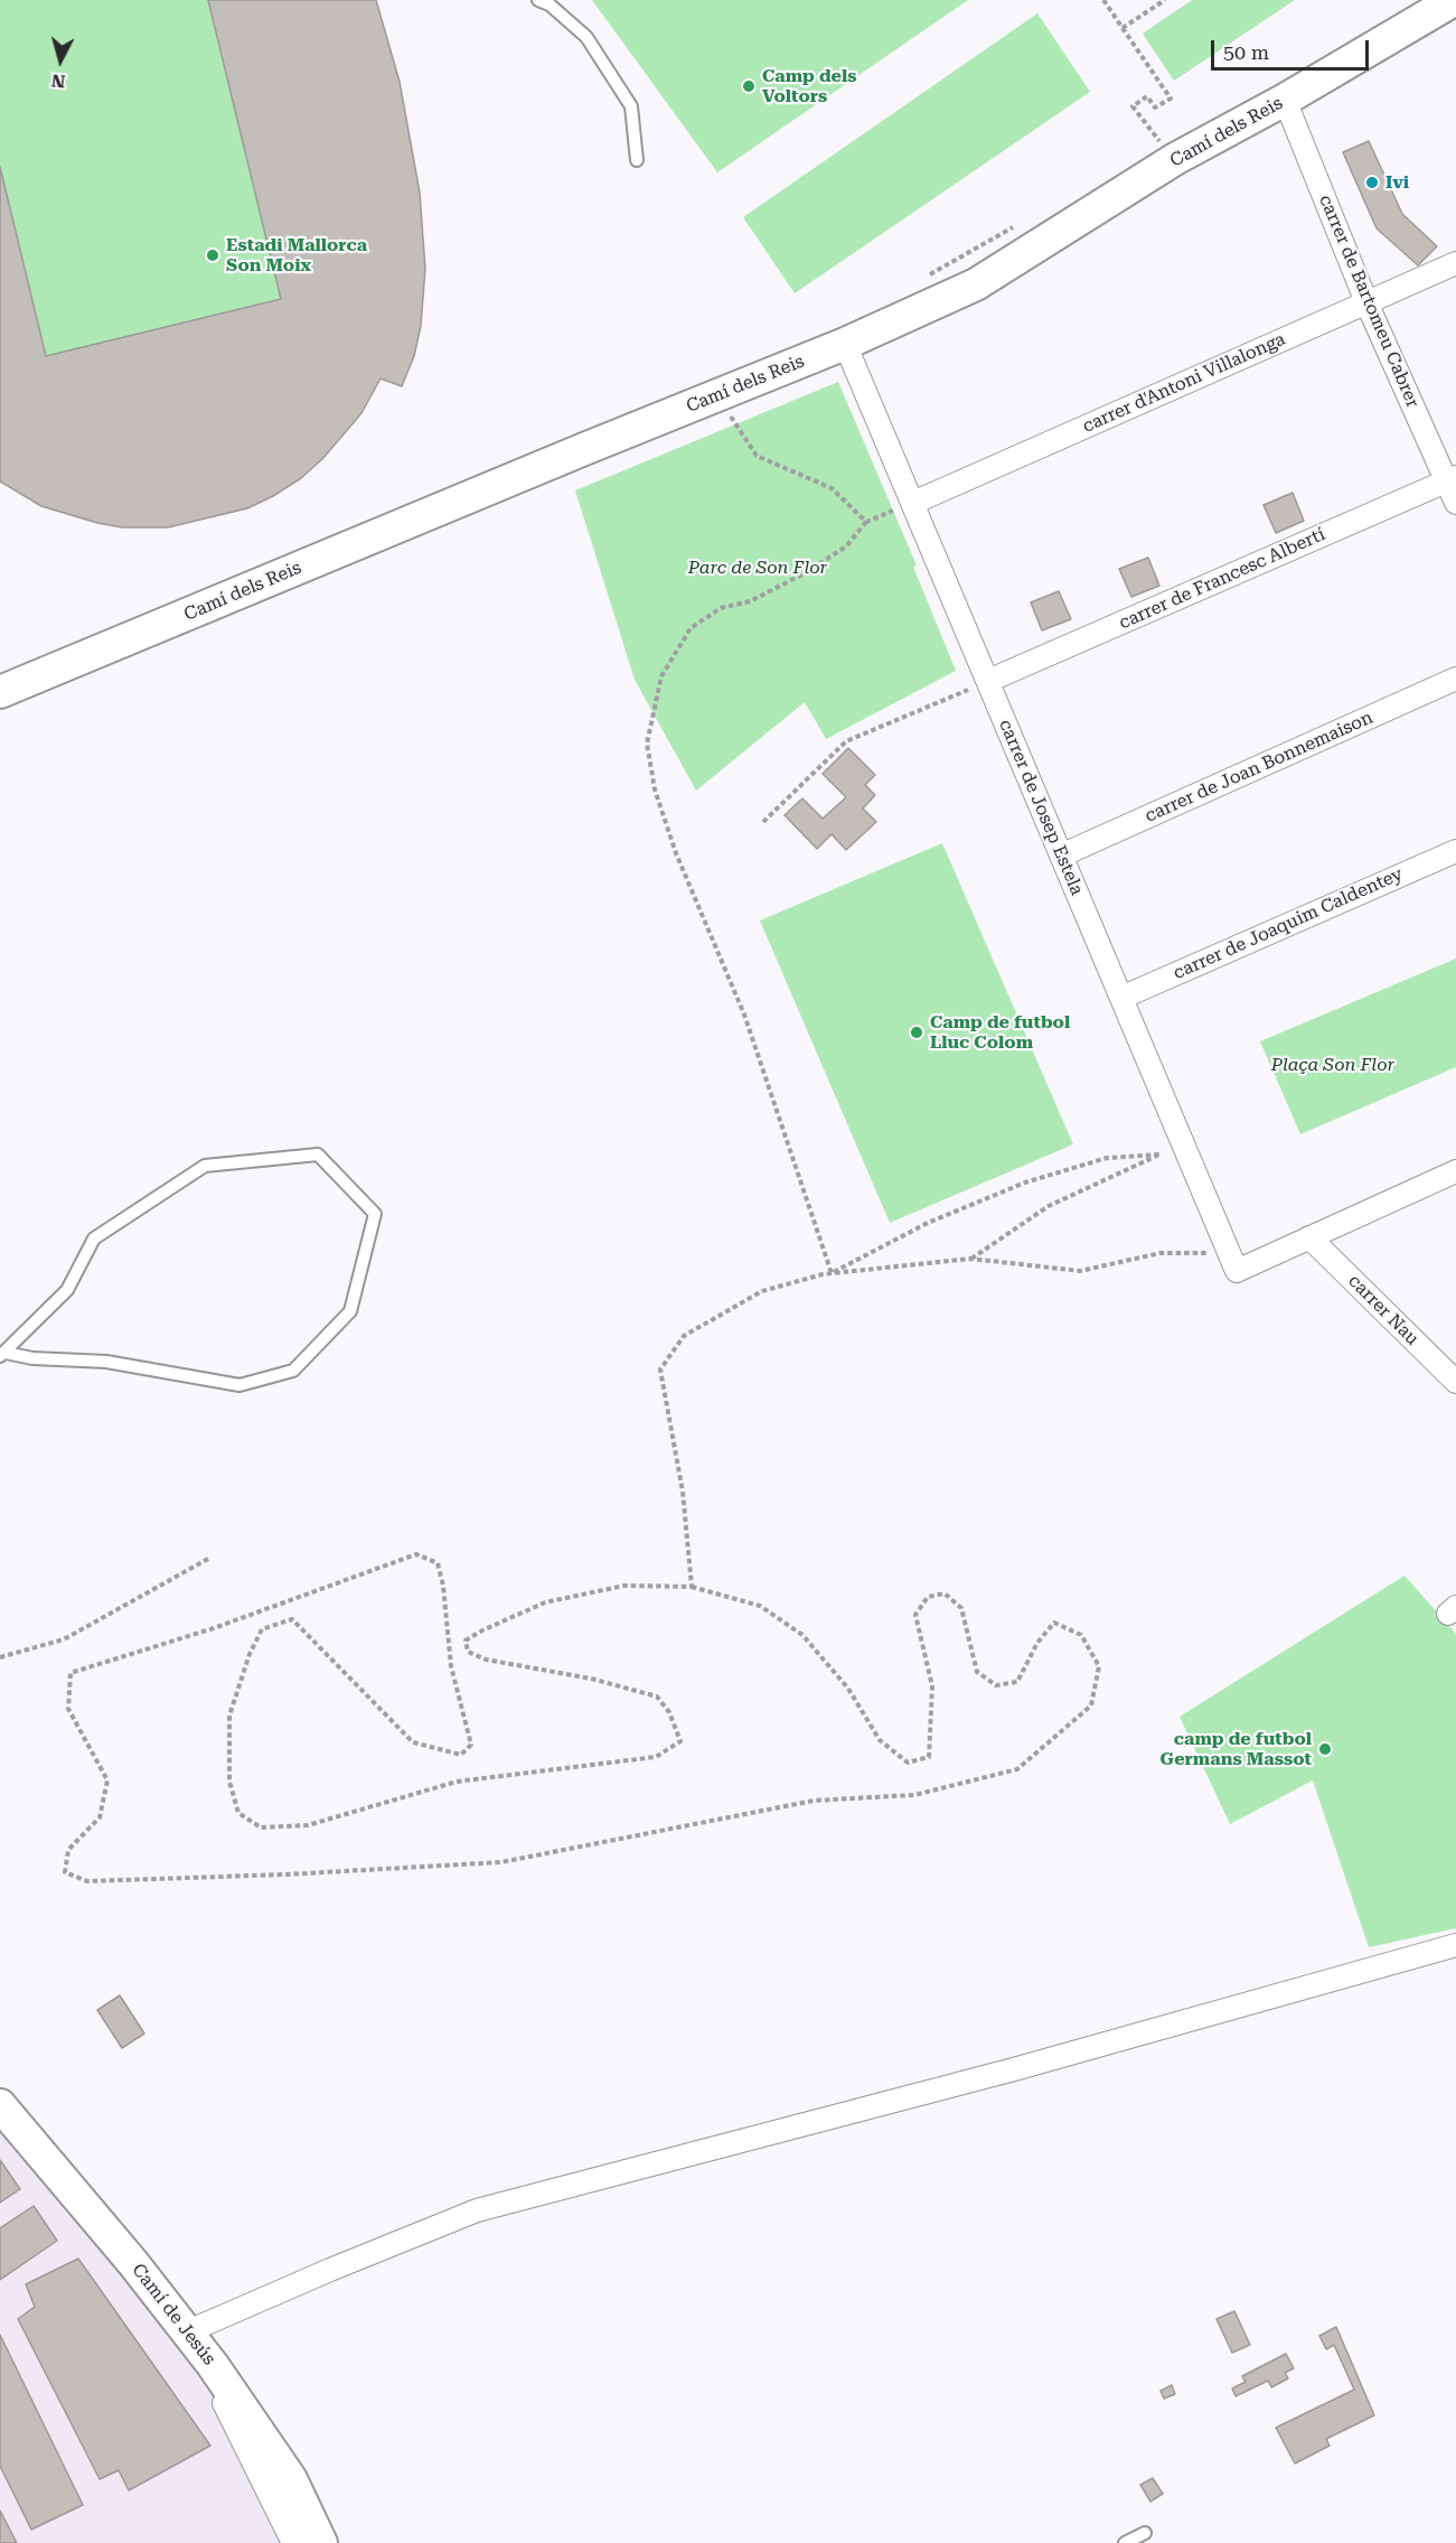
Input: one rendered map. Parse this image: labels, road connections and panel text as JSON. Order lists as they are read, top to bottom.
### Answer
{
  "streets": {
    "street": [
      "Camí dels Reis",
      "carrer de Bartomeu Cabrer",
      "carrer d'Antoni Villalonga",
      "carrer de Francesc Albertí",
      "carrer de Joan Bonnemaison",
      "carrer de Josep Estela",
      "carrer de Joaquim Caldentey",
      "carrer Nau",
      "Camí de Jesús"
    ]
  },
  "crossings": [
    ["Camí dels Reis", "carrer de Bartomeu Cabrer"],
    ["Camí dels Reis", "carrer de Josep Estela"],
    ["carrer de Bartomeu Cabrer", "carrer d'Antoni Villalonga"],
    ["carrer de Bartomeu Cabrer", "carrer de Francesc Albertí"],
    ["carrer d'Antoni Villalonga", "carrer de Josep Estela"],
    ["carrer de Francesc Albertí", "carrer de Josep Estela"],
    ["carrer de Joan Bonnemaison", "carrer de Josep Estela"],
    ["carrer de Josep Estela", "carrer de Joaquim Caldentey"]
  ],
  "parks": ["Parc de Son Flor", "Plaça Son Flor"],
  "places": [
    "Camp dels Voltors",
    "Ivi",
    "Estadi Mallorca Son Moix",
    "Camp de futbol Lluc Colom",
    "camp de futbol Germans Massot"
  ],
  "scale_bar": "50 m",
  "north": "bottom"
}
